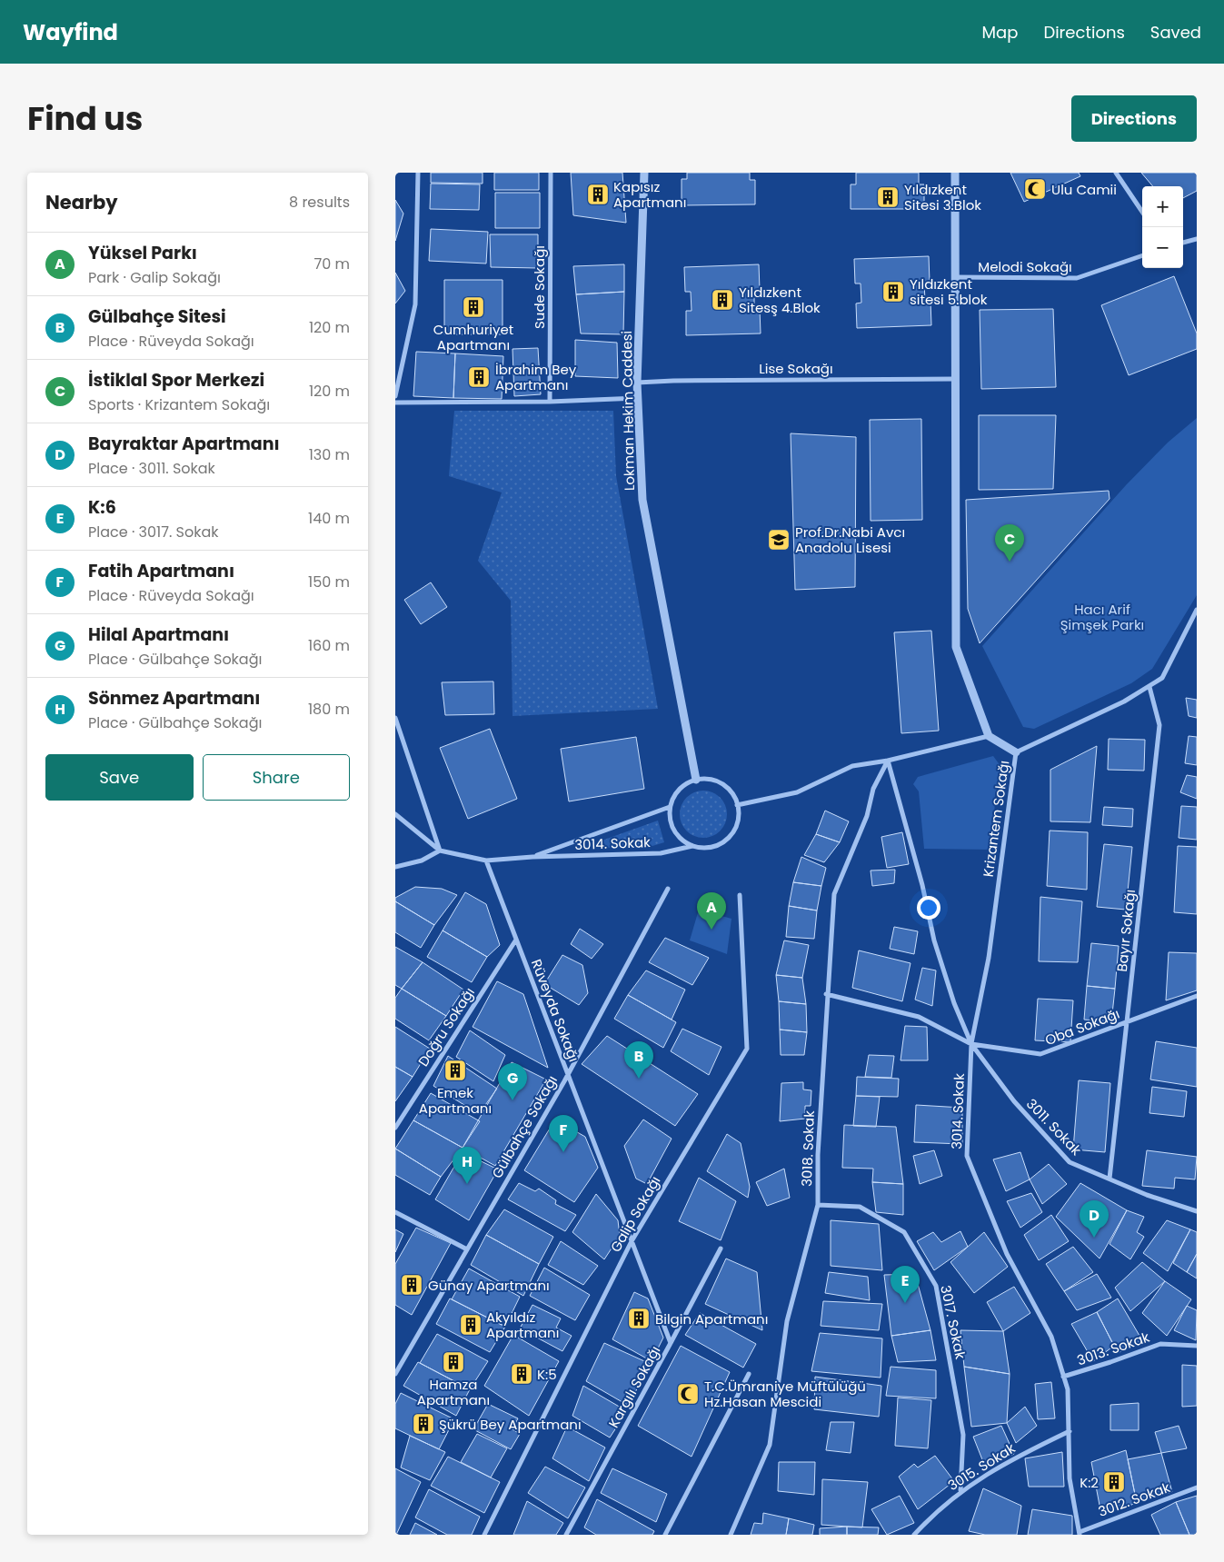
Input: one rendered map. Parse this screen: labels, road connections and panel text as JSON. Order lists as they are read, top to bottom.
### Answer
{
  "streets": {
    "street": [
      "Melodi Sokağı",
      "Sude Sokağı",
      "Lise Sokağı",
      "Lokman Hekim Caddesi",
      "Krizantem Sokağı",
      "3014. Sokak",
      "Bayır Sokağı",
      "Rüveyda Sokağı",
      "Doğru Sokağı",
      "Oba Sokağı",
      "Gülbahçe Sokağı",
      "3011. Sokak",
      "3018. Sokak",
      "Galip Sokağı",
      "3017. Sokak",
      "3013. Sokak",
      "Kargılı Sokağı",
      "3015. Sokak",
      "3012. Sokak"
    ]
  },
  "crossings": [
    ["Lise Sokağı", "Lokman Hekim Caddesi"],
    ["Lokman Hekim Caddesi", "3014. Sokak"],
    ["Krizantem Sokağı", "3014. Sokak"],
    ["Krizantem Sokağı", "Bayır Sokağı"],
    ["Krizantem Sokağı", "Oba Sokağı"],
    ["Krizantem Sokağı", "3011. Sokak"],
    ["3014. Sokak", "Rüveyda Sokağı"],
    ["3014. Sokak", "Oba Sokağı"],
    ["3014. Sokak", "3011. Sokak"],
    ["3014. Sokak", "3018. Sokak"],
    ["3014. Sokak", "3013. Sokak"],
    ["3014. Sokak", "3015. Sokak"],
    ["3014. Sokak", "3012. Sokak"],
    ["Bayır Sokağı", "Oba Sokağı"],
    ["Bayır Sokağı", "3011. Sokak"],
    ["Rüveyda Sokağı", "Doğru Sokağı"],
    ["Rüveyda Sokağı", "Gülbahçe Sokağı"],
    ["Rüveyda Sokağı", "Galip Sokağı"],
    ["Rüveyda Sokağı", "Kargılı Sokağı"],
    ["Oba Sokağı", "3011. Sokak"],
    ["3018. Sokak", "3017. Sokak"],
    ["3017. Sokak", "3015. Sokak"]
  ],
  "parks": ["Hacı Arif Şimşek Parkı"],
  "places": {
    "mosque": ["Ulu Camii", "T.C.Ümraniye Müftülüğü Hz.Hasan Mescidi"],
    "building": [
      "Kapısız Apartmanı",
      "Yıldızkent Sitesi 3.Blok",
      "Yıldızkent sitesi 5.blok",
      "Yıldızkent Sitesş 4.Blok",
      "Cumhuriyet Apartmanı",
      "İbrahim Bey Apartmanı",
      "Emek Apartmanı",
      "Günay Apartmanı",
      "Bilgin Apartmanı",
      "Akyıldız Apartmanı",
      "Hamza Apartmanı",
      "K:5",
      "Şükrü Bey Apartmanı",
      "K:2"
    ],
    "school or university": ["Prof.Dr.Nabi Avcı Anadolu Lisesi"]
  },
  "page": {
    "header": "Wayfind",
    "nav": ["Map", "Directions", "Saved"],
    "title": "Find us",
    "buttons": [
      "Directions",
      ["Save", "Share"]
    ],
    "heading": ["Nearby", "8 results"],
    "map_buttons": ["+", "−"],
    "list": [
      {
        "mark": "A",
        "name": "Yüksel Parkı",
        "note": "Park · Galip Sokağı",
        "value": "70 m"
      },
      {
        "mark": "B",
        "name": "Gülbahçe Sitesi",
        "note": "Place · Rüveyda Sokağı",
        "value": "120 m"
      },
      {
        "mark": "C",
        "name": "İstiklal Spor Merkezi",
        "note": "Sports · Krizantem Sokağı",
        "value": "120 m"
      },
      {
        "mark": "D",
        "name": "Bayraktar Apartmanı",
        "note": "Place · 3011. Sokak",
        "value": "130 m"
      },
      {
        "mark": "E",
        "name": "K:6",
        "note": "Place · 3017. Sokak",
        "value": "140 m"
      },
      {
        "mark": "F",
        "name": "Fatih Apartmanı",
        "note": "Place · Rüveyda Sokağı",
        "value": "150 m"
      },
      {
        "mark": "G",
        "name": "Hilal Apartmanı",
        "note": "Place · Gülbahçe Sokağı",
        "value": "160 m"
      },
      {
        "mark": "H",
        "name": "Sönmez Apartmanı",
        "note": "Place · Gülbahçe Sokağı",
        "value": "180 m"
      }
    ],
    "pins": [
      "C",
      "A",
      "B",
      "G",
      "F",
      "H",
      "D",
      "E"
    ]
  }
}
